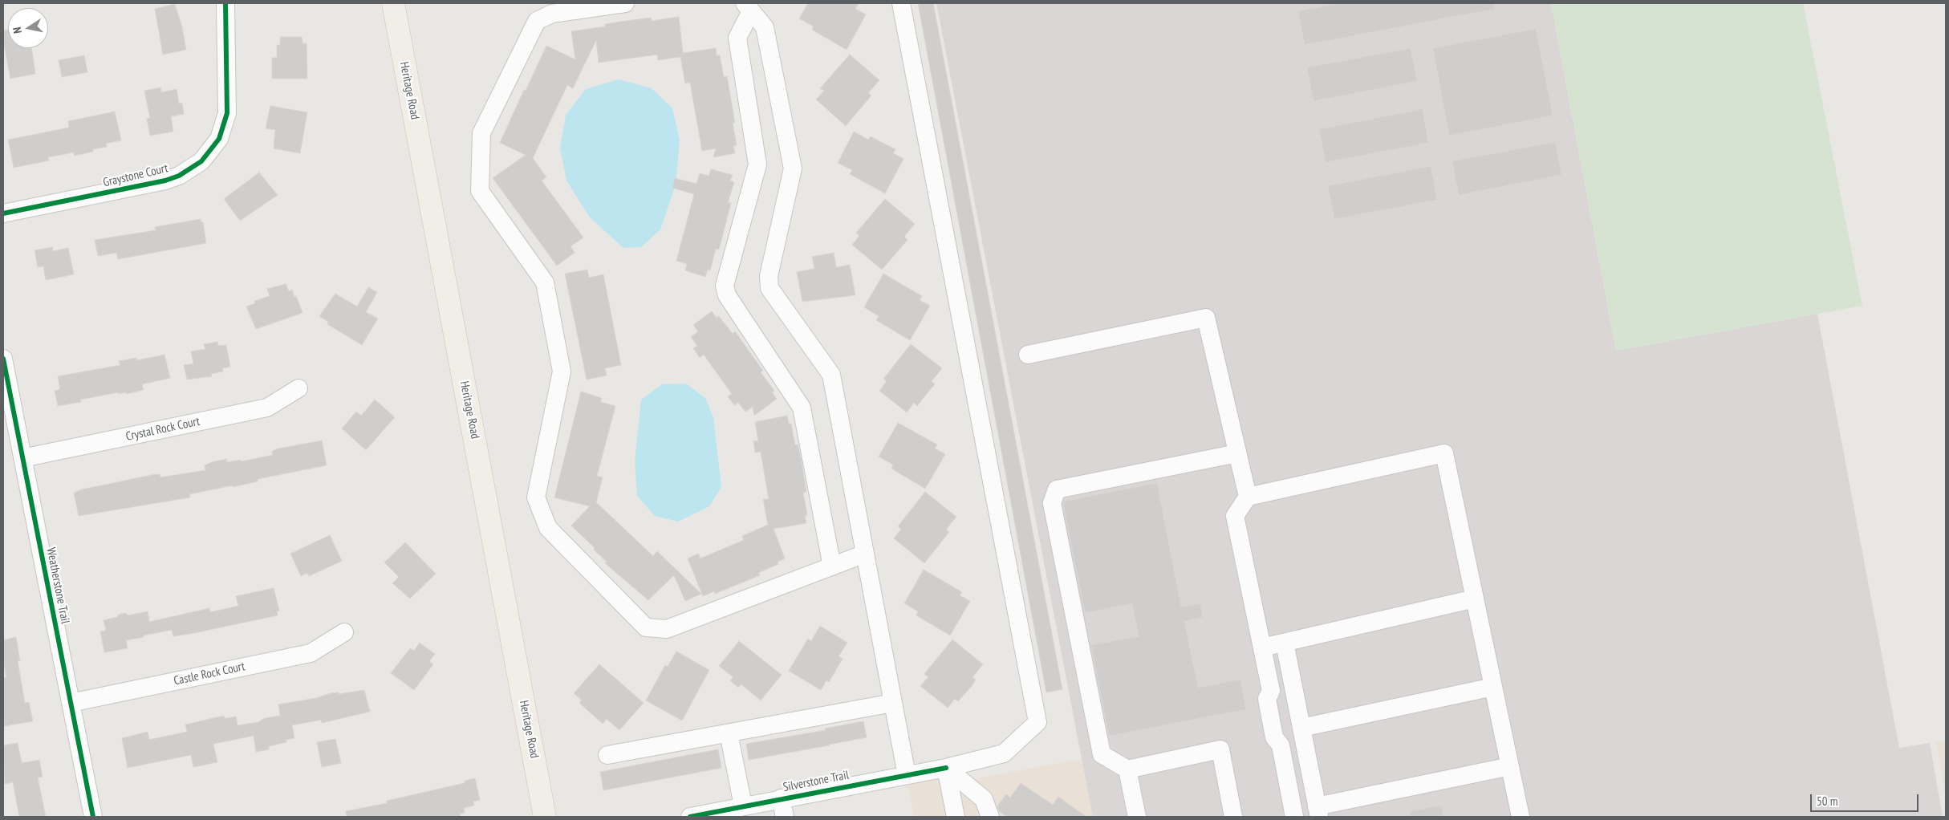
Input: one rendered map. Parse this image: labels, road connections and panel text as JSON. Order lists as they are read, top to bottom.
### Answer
{
  "streets": {
    "main road": ["Heritage Road"],
    "street": [
      "Graystone Court",
      "Crystal Rock Court",
      "Weatherstone Trail",
      "Castle Rock Court",
      "Silverstone Trail"
    ]
  },
  "crossings": [
    ["Crystal Rock Court", "Weatherstone Trail"],
    ["Weatherstone Trail", "Castle Rock Court"]
  ],
  "scale_bar": "50 m",
  "north": "left"
}
